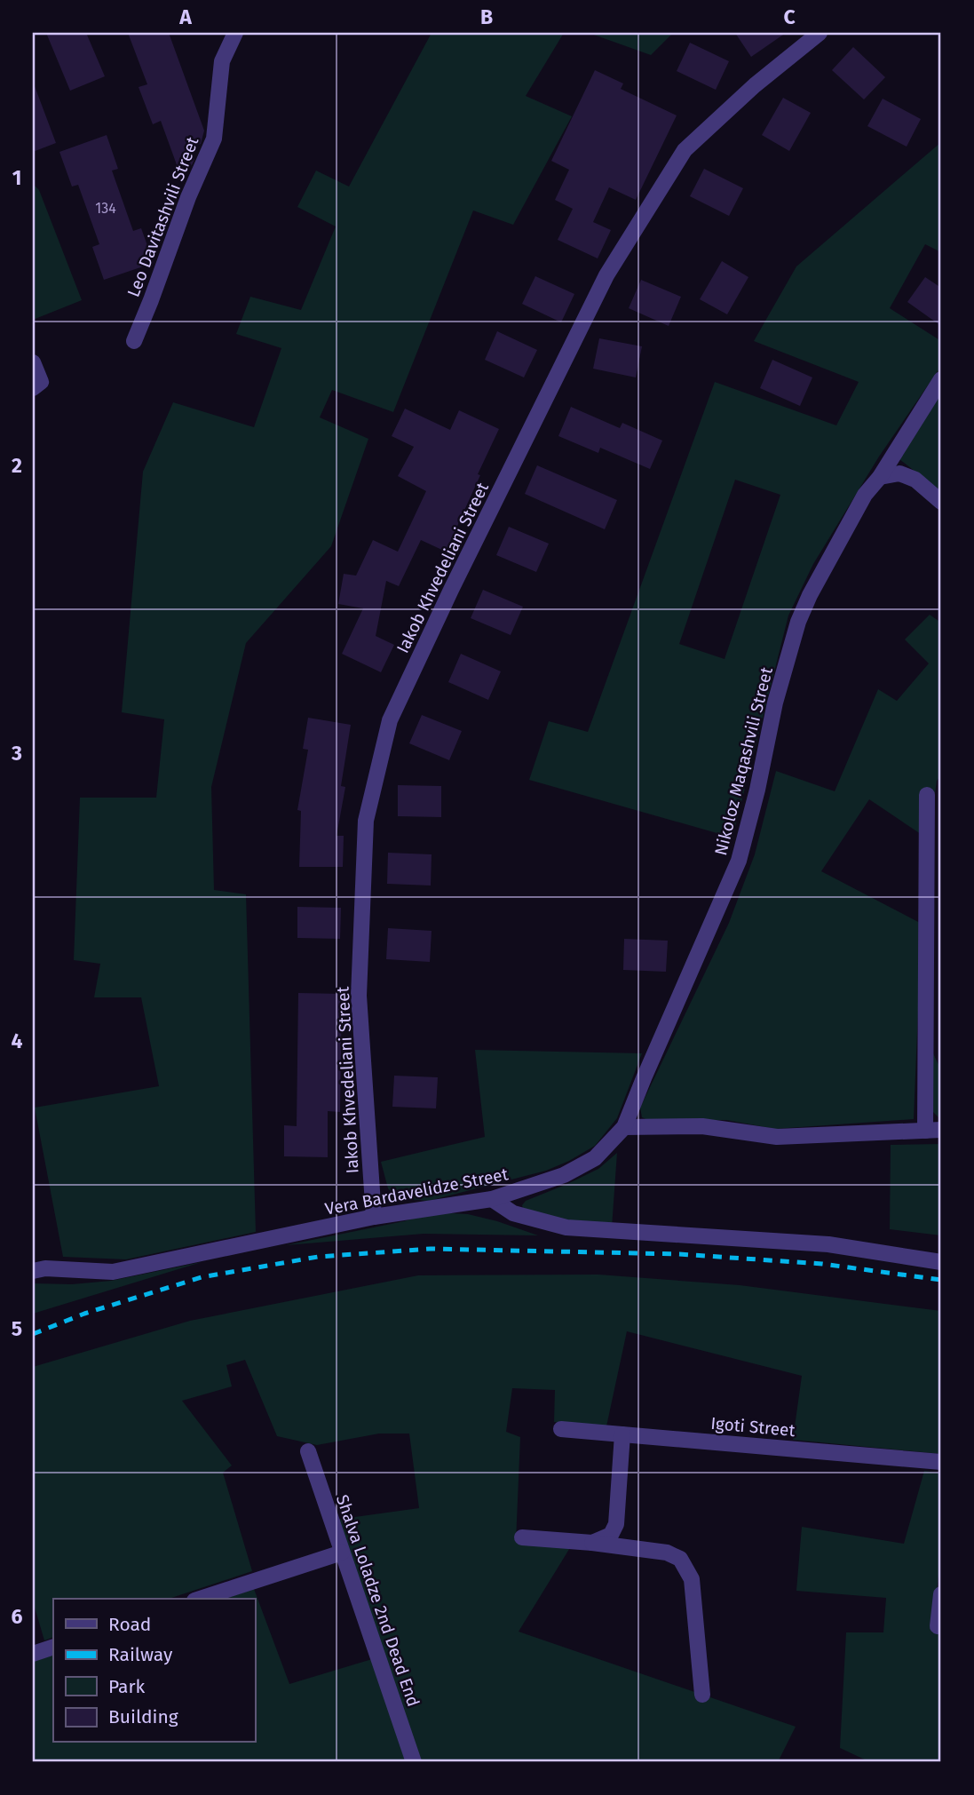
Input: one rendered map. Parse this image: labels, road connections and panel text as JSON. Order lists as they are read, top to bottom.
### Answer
{
  "streets": {
    "street": [
      "Leo Davitashvili Street",
      "Iakob Khvedeliani Street",
      "Nikoloz Maqashvili Street",
      "Vera Bardavelidze Street",
      "Igoti Street",
      "Shalva Loladze 2nd Dead End"
    ]
  },
  "crossings": [
    ["Iakob Khvedeliani Street", "Vera Bardavelidze Street"],
    ["Nikoloz Maqashvili Street", "Vera Bardavelidze Street"]
  ],
  "house_numbers": ["134"],
  "legend": [
    "Road",
    "Railway",
    "Park",
    "Building"
  ],
  "grid": {
    "columns": ["A", "B", "C"],
    "rows": [
      "1",
      "2",
      "3",
      "4",
      "5",
      "6"
    ]
  }
}
